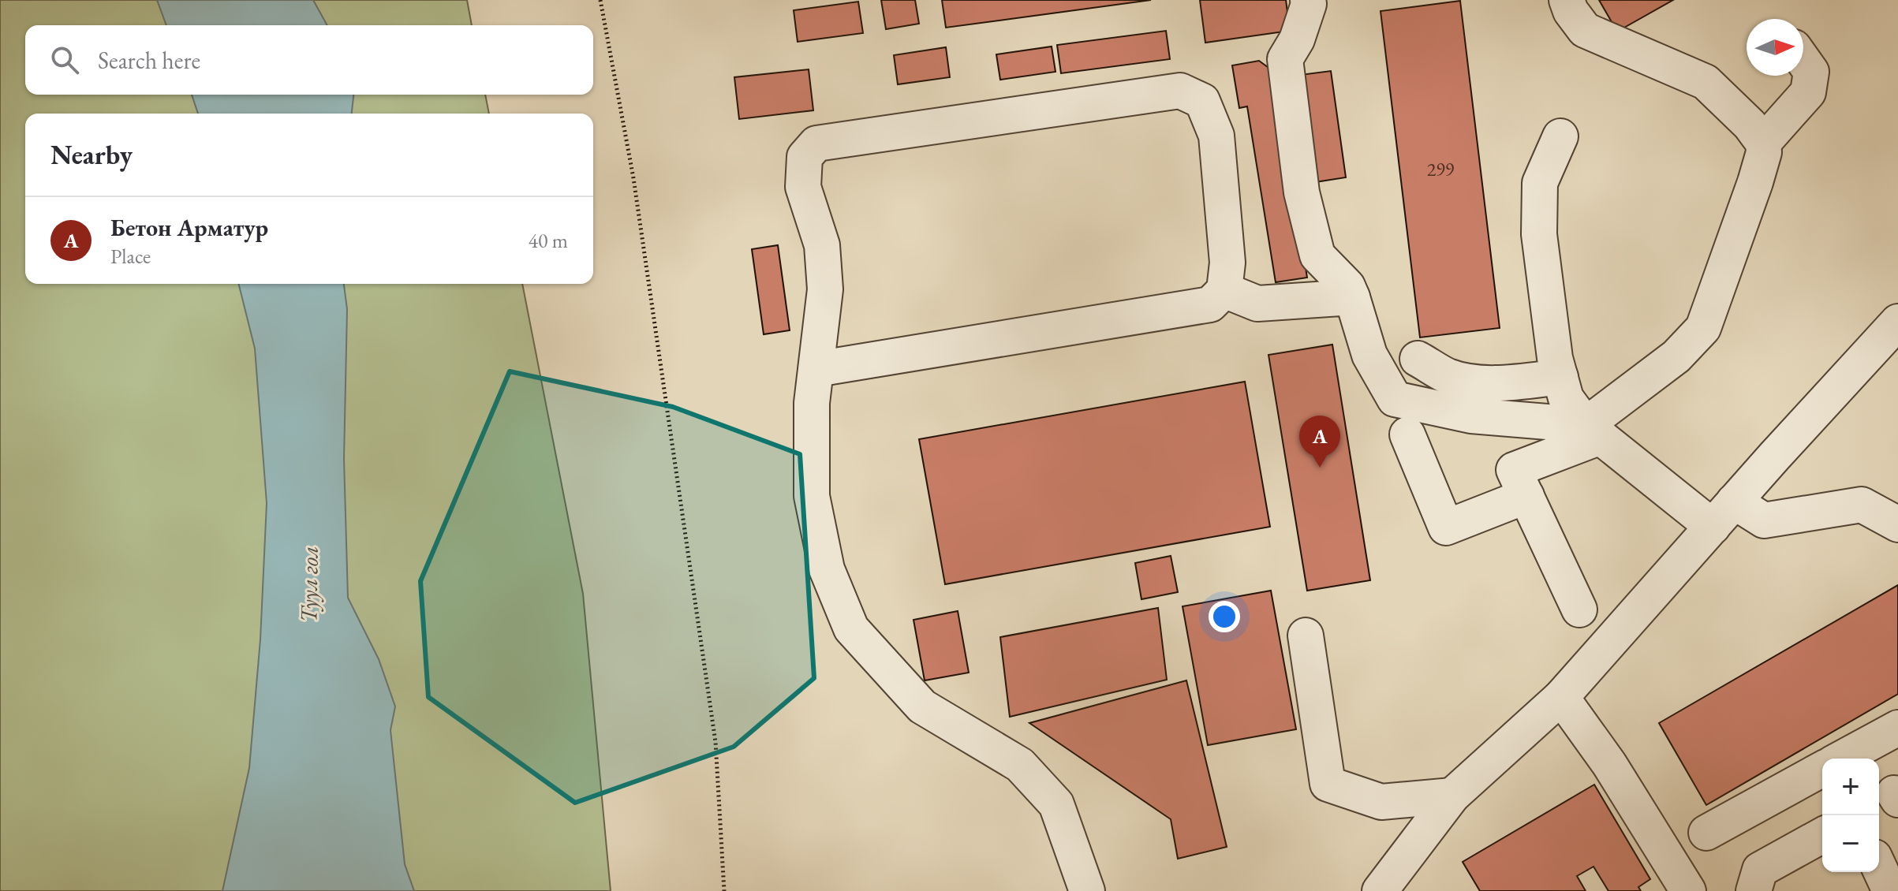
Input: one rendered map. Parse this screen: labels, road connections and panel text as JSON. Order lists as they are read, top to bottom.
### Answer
{
  "water": ["Туул гол"],
  "house_numbers": ["299"],
  "north": "right",
  "page": {
    "search": "Search here",
    "heading": "Nearby",
    "list": [
      {
        "mark": "A",
        "name": "Бетон Арматур",
        "note": "Place",
        "value": "40 m"
      }
    ],
    "pins": "A",
    "map_buttons": ["+", "−"]
  }
}
